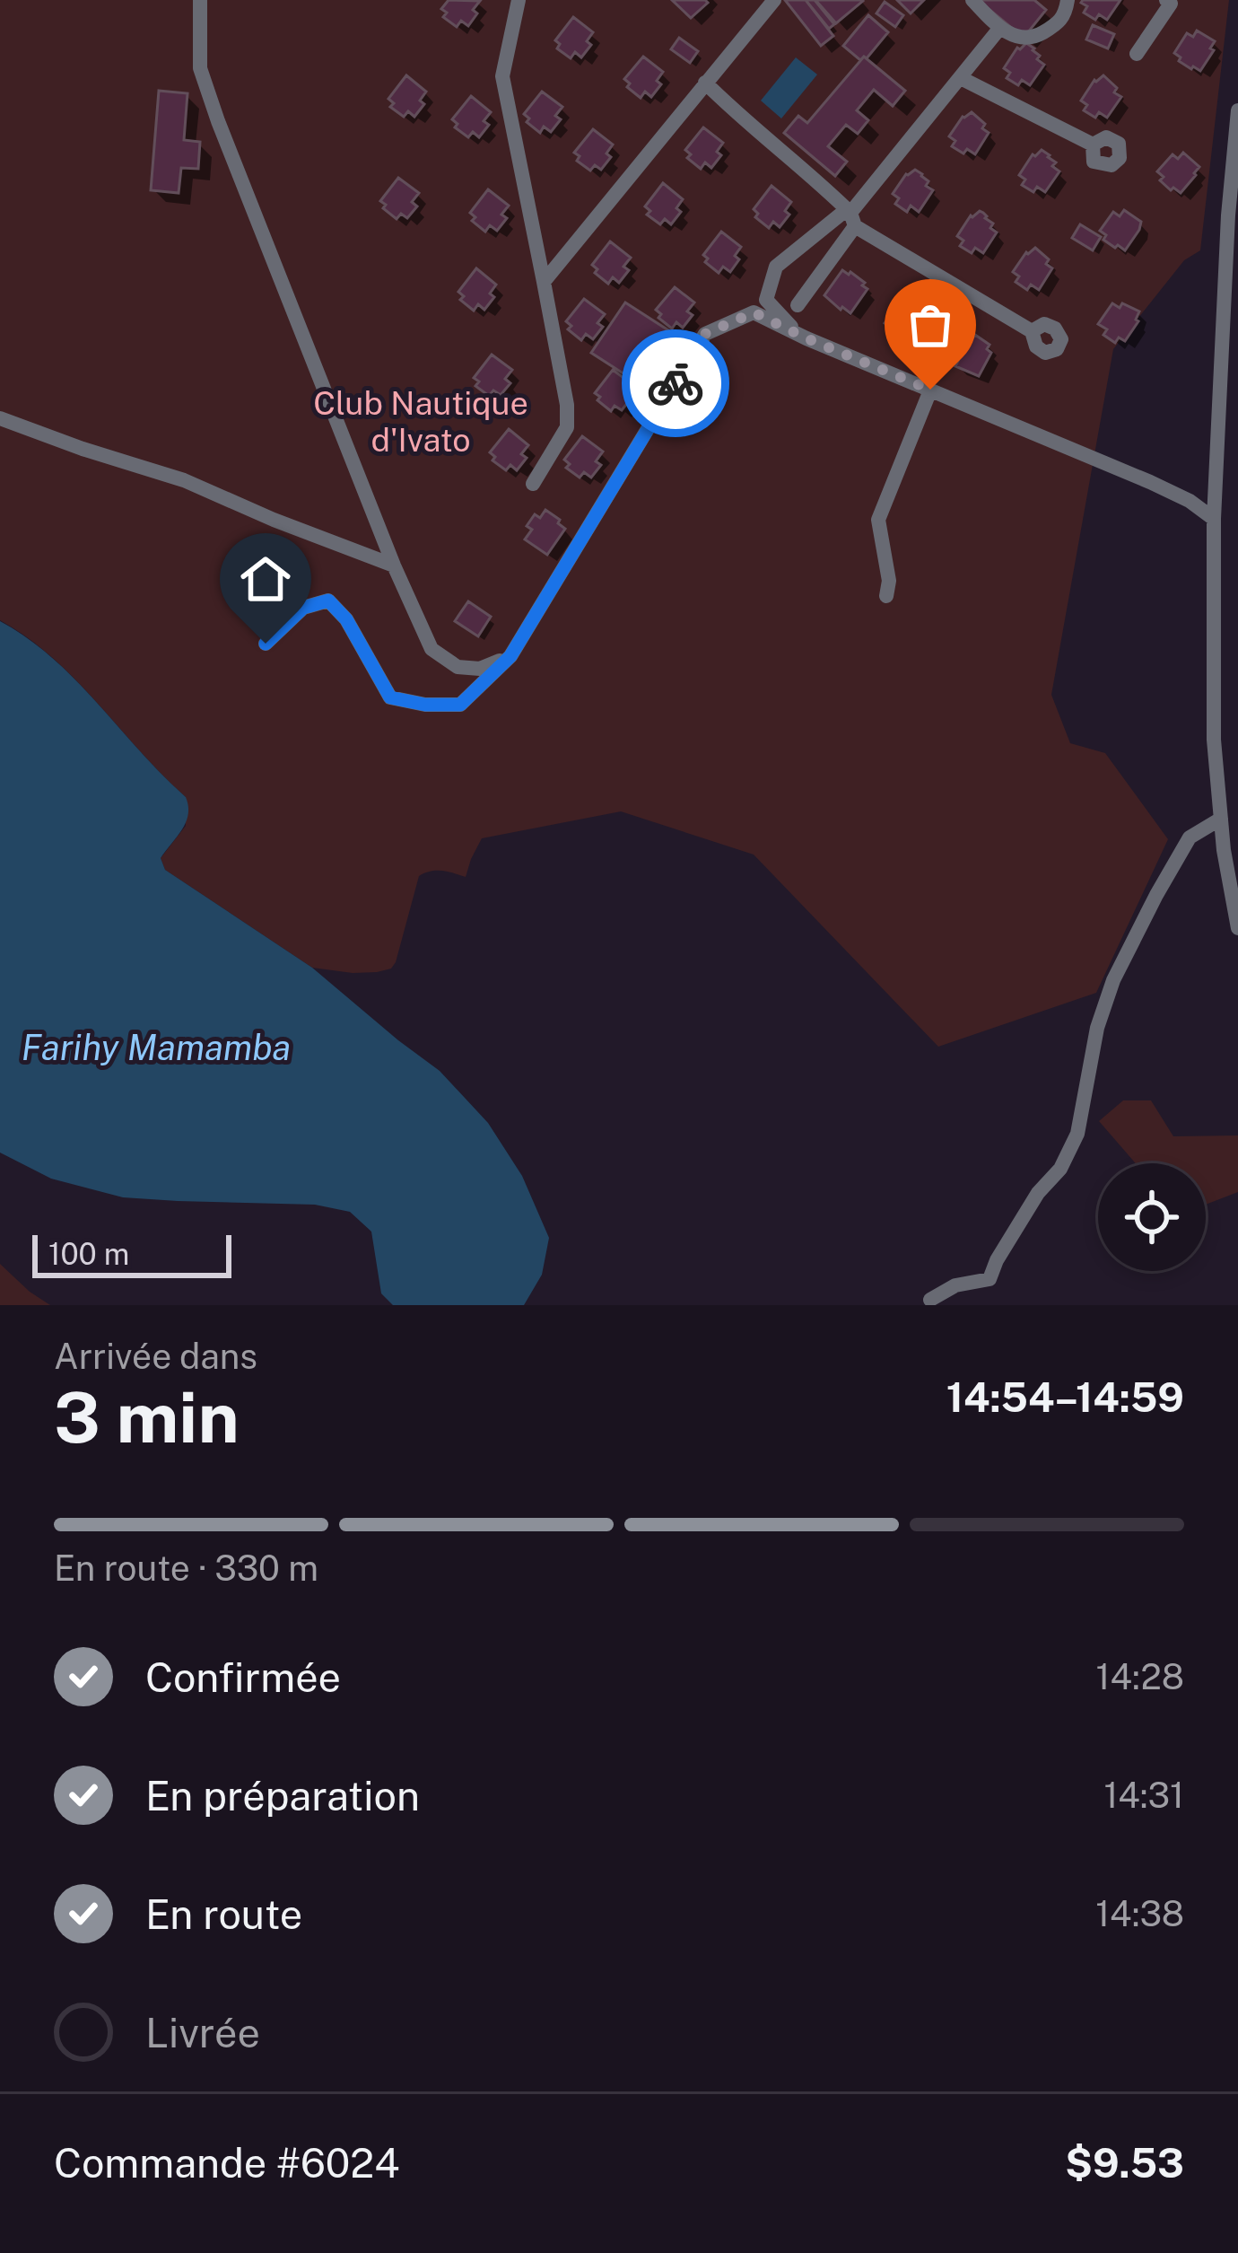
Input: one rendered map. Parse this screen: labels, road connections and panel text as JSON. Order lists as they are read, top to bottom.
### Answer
{
  "water": ["Farihy Mamamba"],
  "parks": ["Club Nautique d'Ivato"],
  "scale_bar": "100 m",
  "page": {
    "scale": "100 m",
    "heading": ["3 min", "Arrivée dans", "14:54–14:59"],
    "panel": ["Commande #6024", "$9.53"],
    "bar": "En route · 330 m",
    "list": [
      ["Confirmée", "14:28"],
      ["En préparation", "14:31"],
      ["En route", "14:38"],
      "Livrée"
    ]
  }
}
